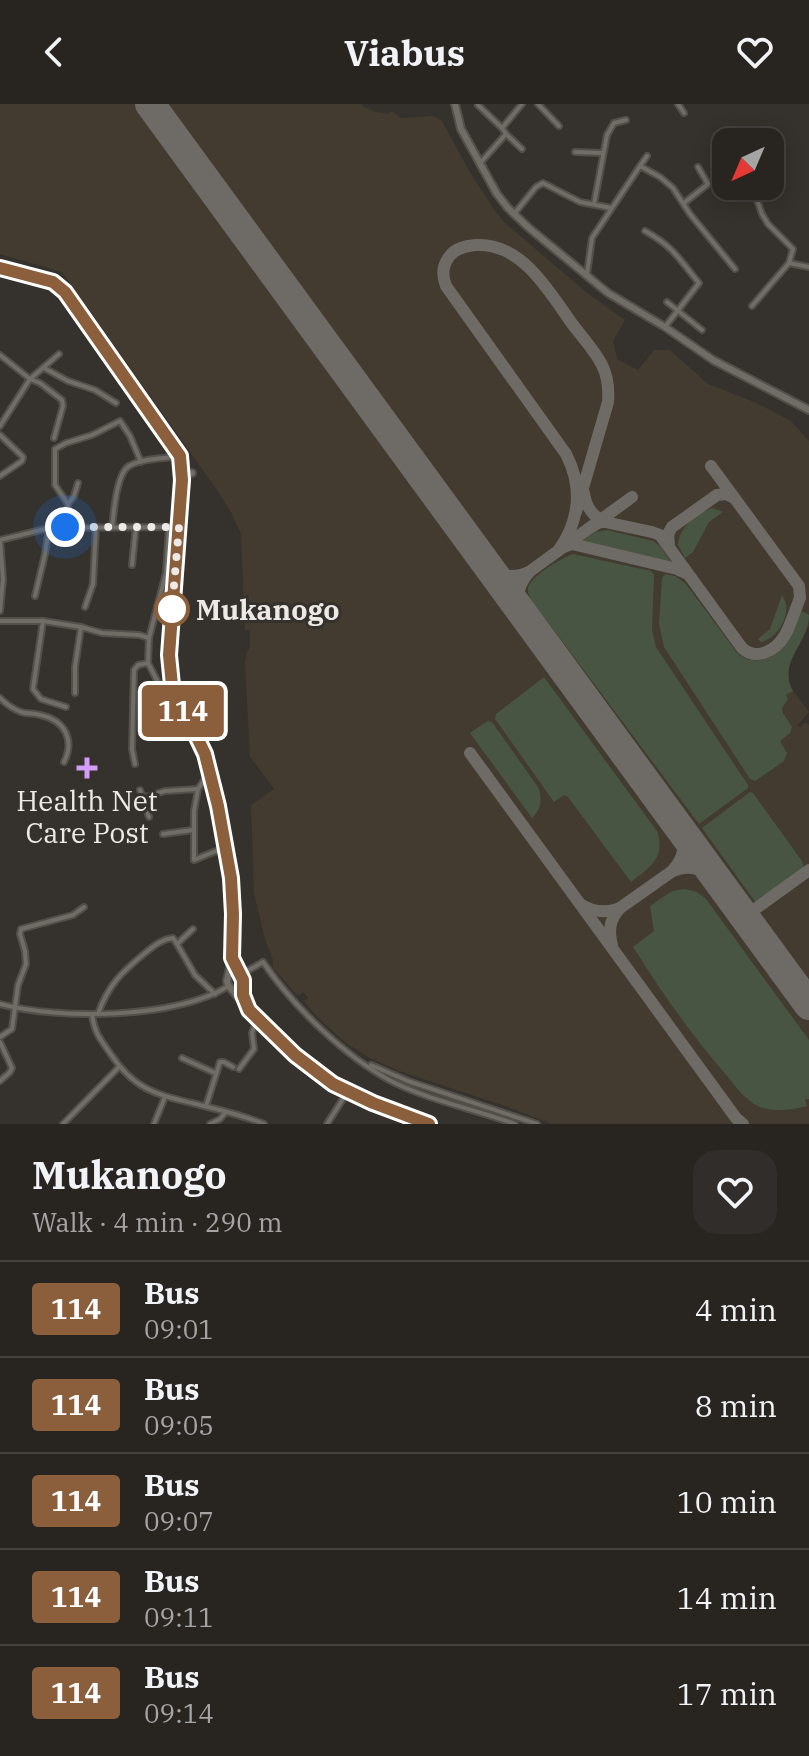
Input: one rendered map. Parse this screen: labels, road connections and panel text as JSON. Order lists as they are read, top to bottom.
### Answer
{
  "places": {
    "other": ["Mukanogo"],
    "health": ["Health Net Care Post"]
  },
  "lines": ["bus line 114"],
  "north": "bottom left",
  "page": {
    "header": "Viabus",
    "on_map": "114",
    "heading": ["Mukanogo", "Walk · 4 min · 290 m"],
    "list": [
      {
        "mark": "114",
        "name": "Bus",
        "note": "09:01",
        "value": "4 min"
      },
      {
        "mark": "114",
        "name": "Bus",
        "note": "09:05",
        "value": "8 min"
      },
      {
        "mark": "114",
        "name": "Bus",
        "note": "09:07",
        "value": "10 min"
      },
      {
        "mark": "114",
        "name": "Bus",
        "note": "09:11",
        "value": "14 min"
      },
      {
        "mark": "114",
        "name": "Bus",
        "note": "09:14",
        "value": "17 min"
      }
    ]
  }
}
